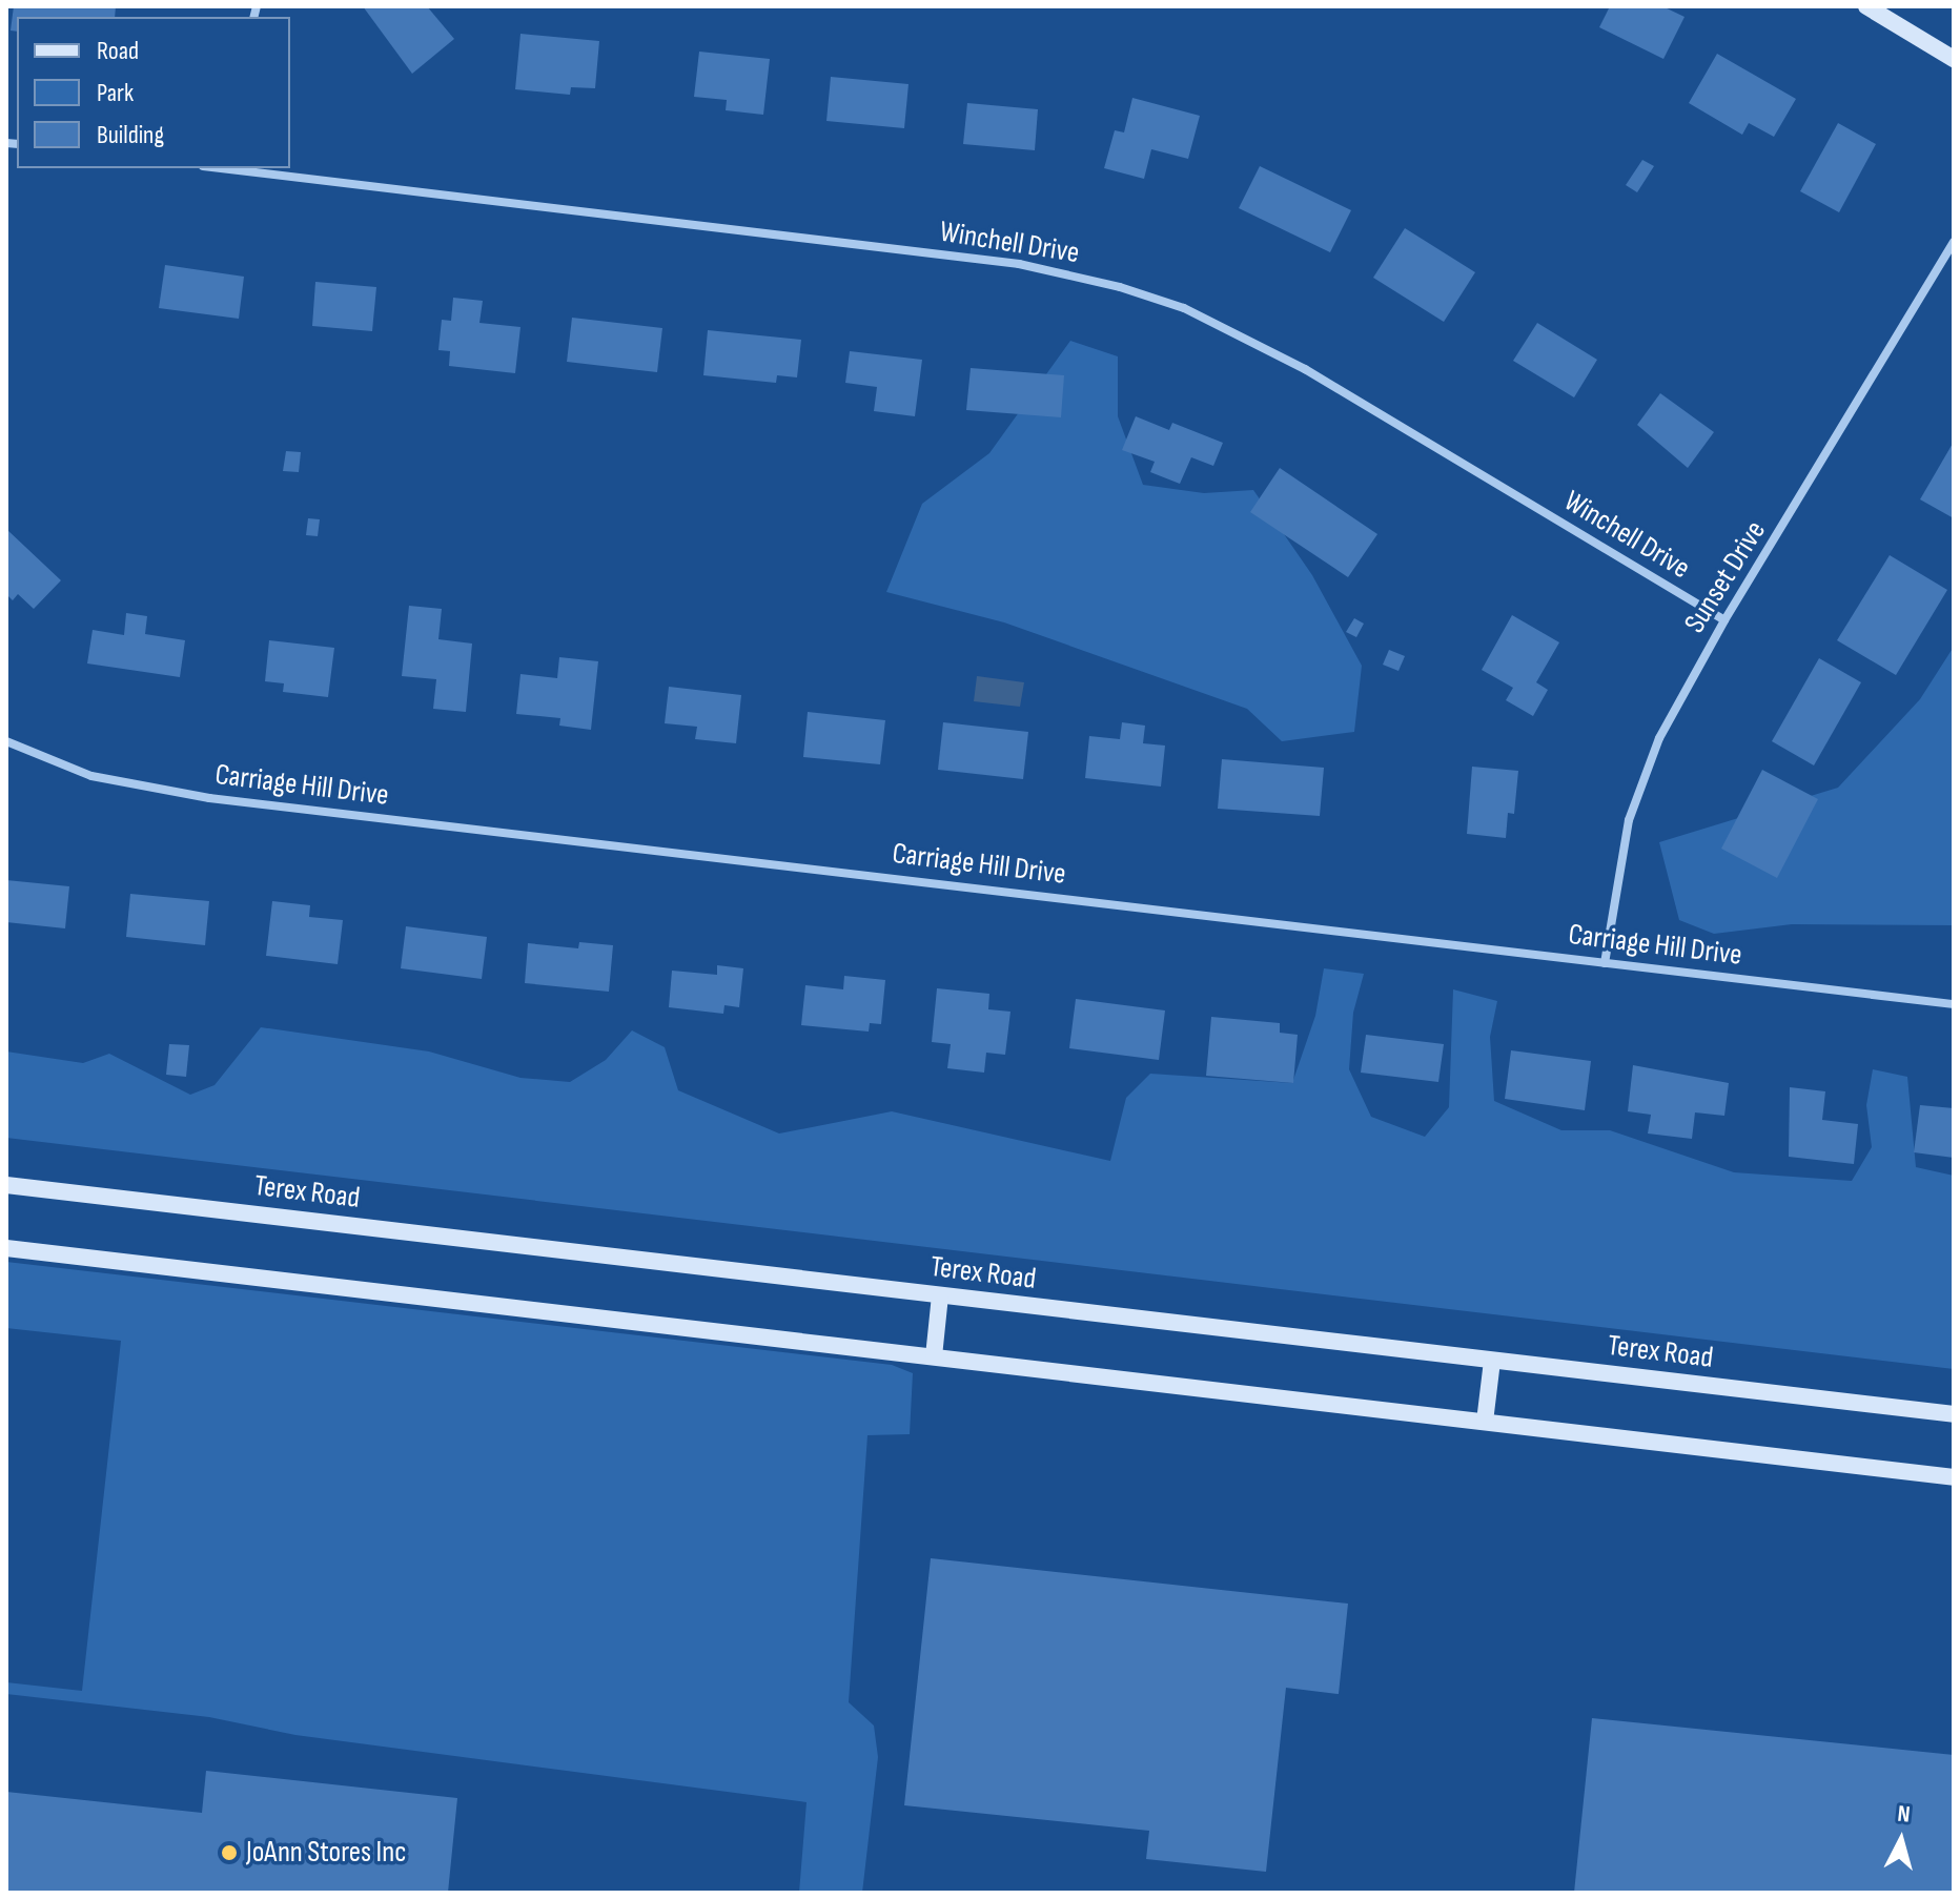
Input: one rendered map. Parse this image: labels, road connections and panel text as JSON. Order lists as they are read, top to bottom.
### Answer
{
  "streets": {
    "street": [
      "Winchell Drive",
      "Sunset Drive",
      "Carriage Hill Drive",
      "Terex Road"
    ]
  },
  "crossings": [
    ["Winchell Drive", "Sunset Drive"],
    ["Sunset Drive", "Carriage Hill Drive"]
  ],
  "places": ["JoAnn Stores Inc"],
  "legend": ["Road", "Park", "Building"],
  "north": "top"
}
